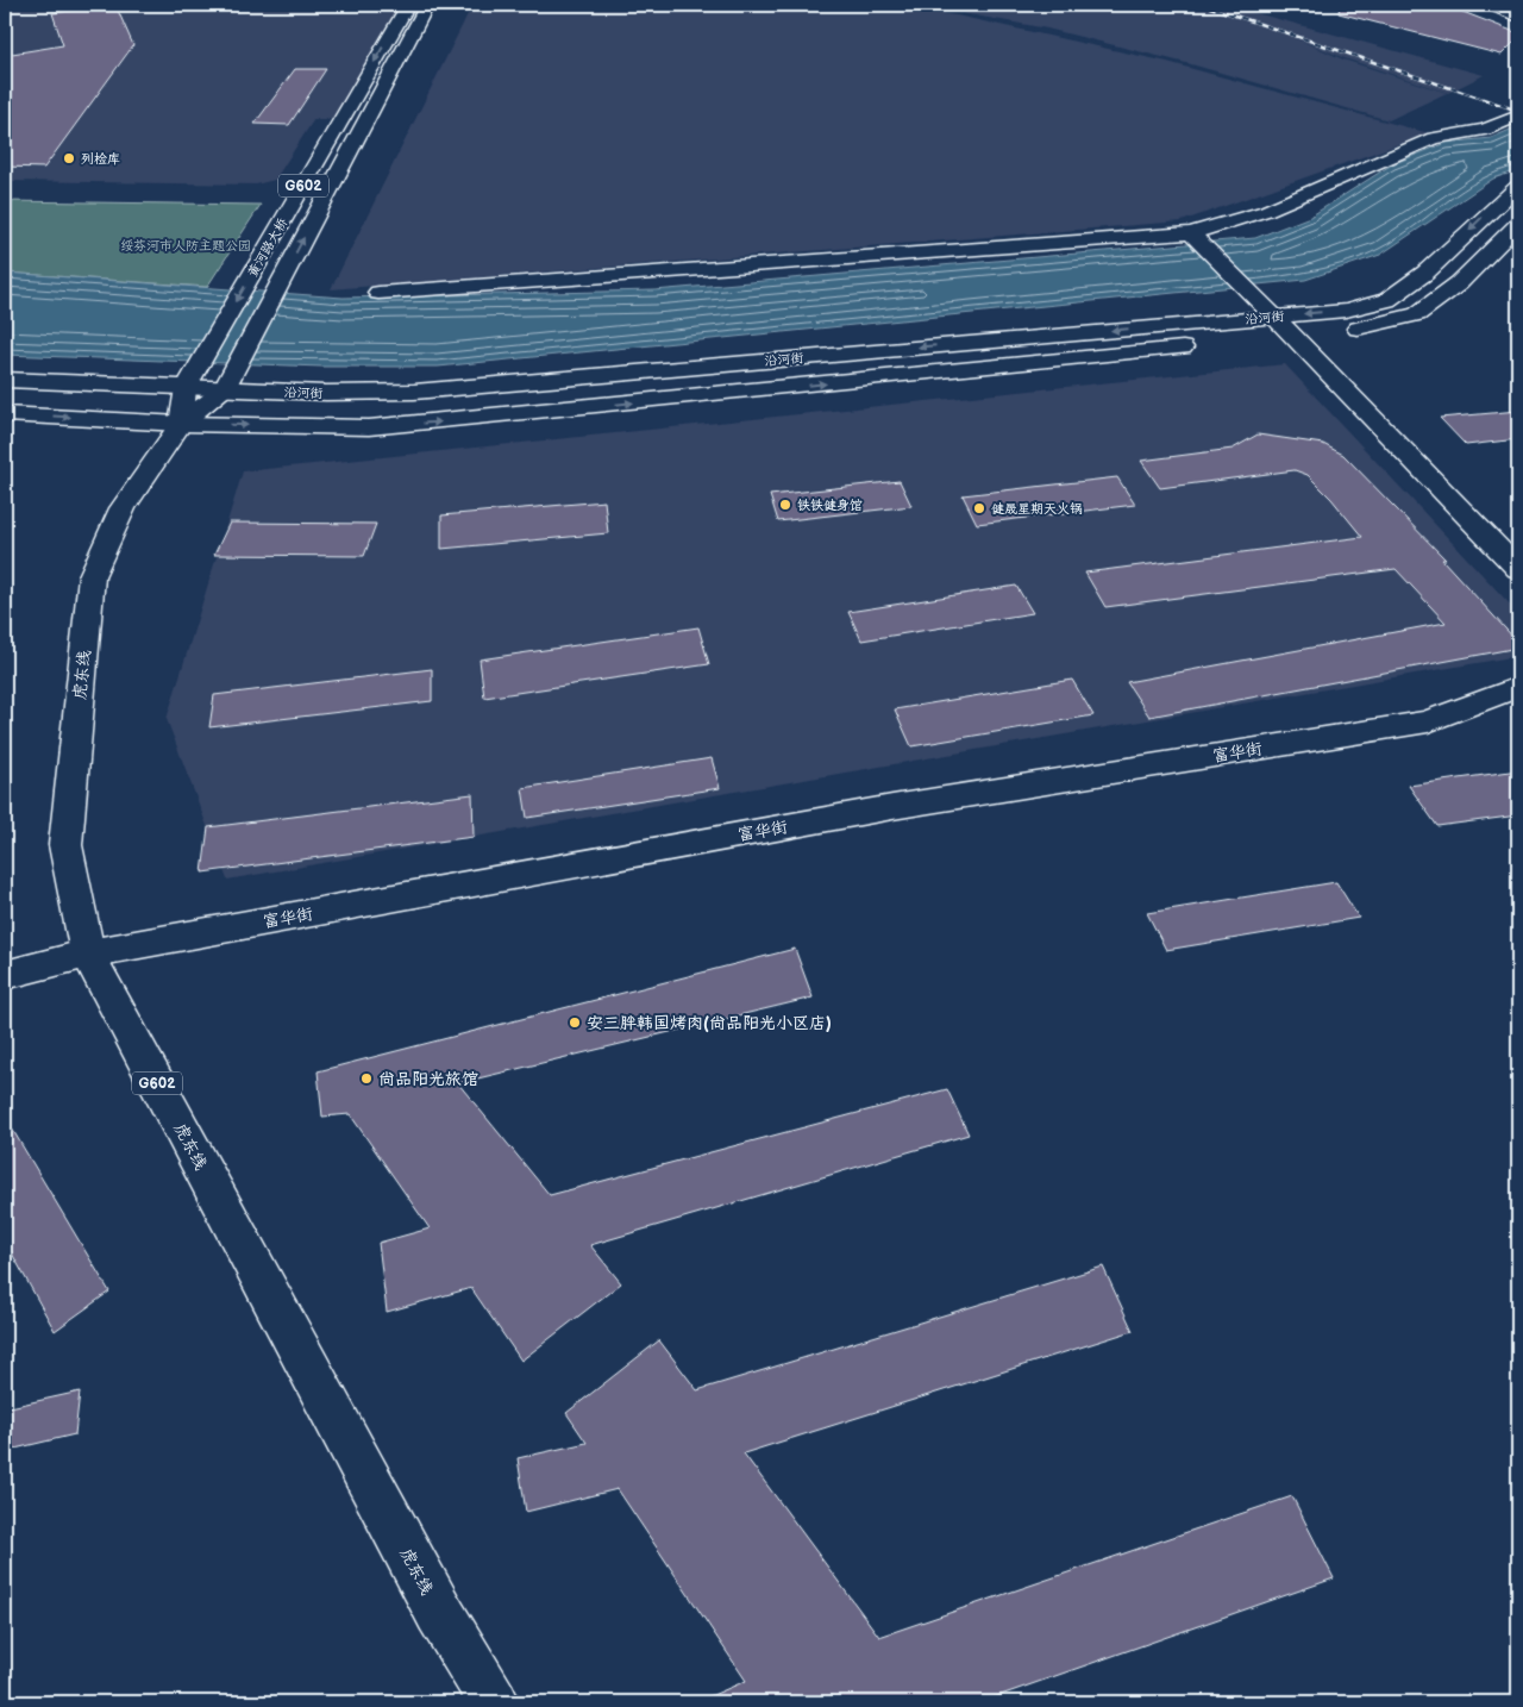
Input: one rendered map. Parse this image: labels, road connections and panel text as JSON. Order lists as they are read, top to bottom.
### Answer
{
  "streets": {
    "main road": [
      "G602",
      "黄河路大桥",
      "沿河街",
      "虎东线",
      "富华街"
    ]
  },
  "crossings": [
    ["G602", "黄河路大桥"],
    ["G602", "沿河街"],
    ["G602", "虎东线"],
    ["黄河路大桥", "沿河街"],
    ["黄河路大桥", "虎东线"],
    ["沿河街", "虎东线"],
    ["虎东线", "富华街"]
  ],
  "parks": ["绥芬河市人防主题公园"],
  "places": [
    "列检库",
    "铁铁健身馆",
    "健晟星期天火锅",
    "安三胖韩国烤肉(尚品阳光小区店)",
    "尚品阳光旅馆"
  ]
}
